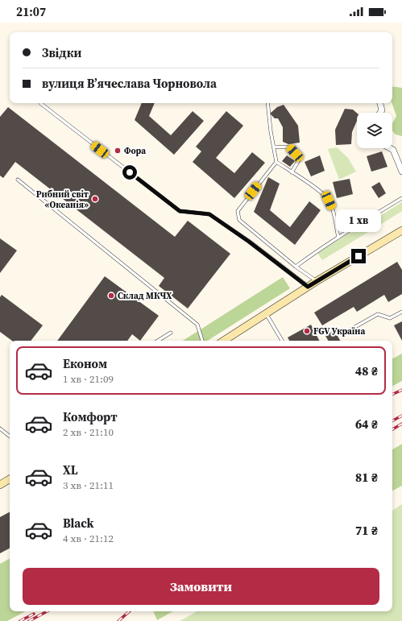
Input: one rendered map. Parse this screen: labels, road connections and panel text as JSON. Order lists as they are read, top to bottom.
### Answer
{
  "places": [
    "Фора",
    "Рибний світ «Океанія»",
    "Склад МКЧХ",
    "FGV Україна"
  ],
  "page": {
    "status": "21:07",
    "banner": ["Звідки", "вулиця Вʼячеслава Чорновола"],
    "bubble": "1 хв",
    "list": [
      {
        "name": "Економ",
        "note": "1 хв · 21:09",
        "value": "48 ₴"
      },
      {
        "name": "Комфорт",
        "note": "2 хв · 21:10",
        "value": "64 ₴"
      },
      {
        "name": "XL",
        "note": "3 хв · 21:11",
        "value": "81 ₴"
      },
      {
        "name": "Black",
        "note": "4 хв · 21:12",
        "value": "71 ₴"
      }
    ],
    "buttons": "Замовити"
  }
}
